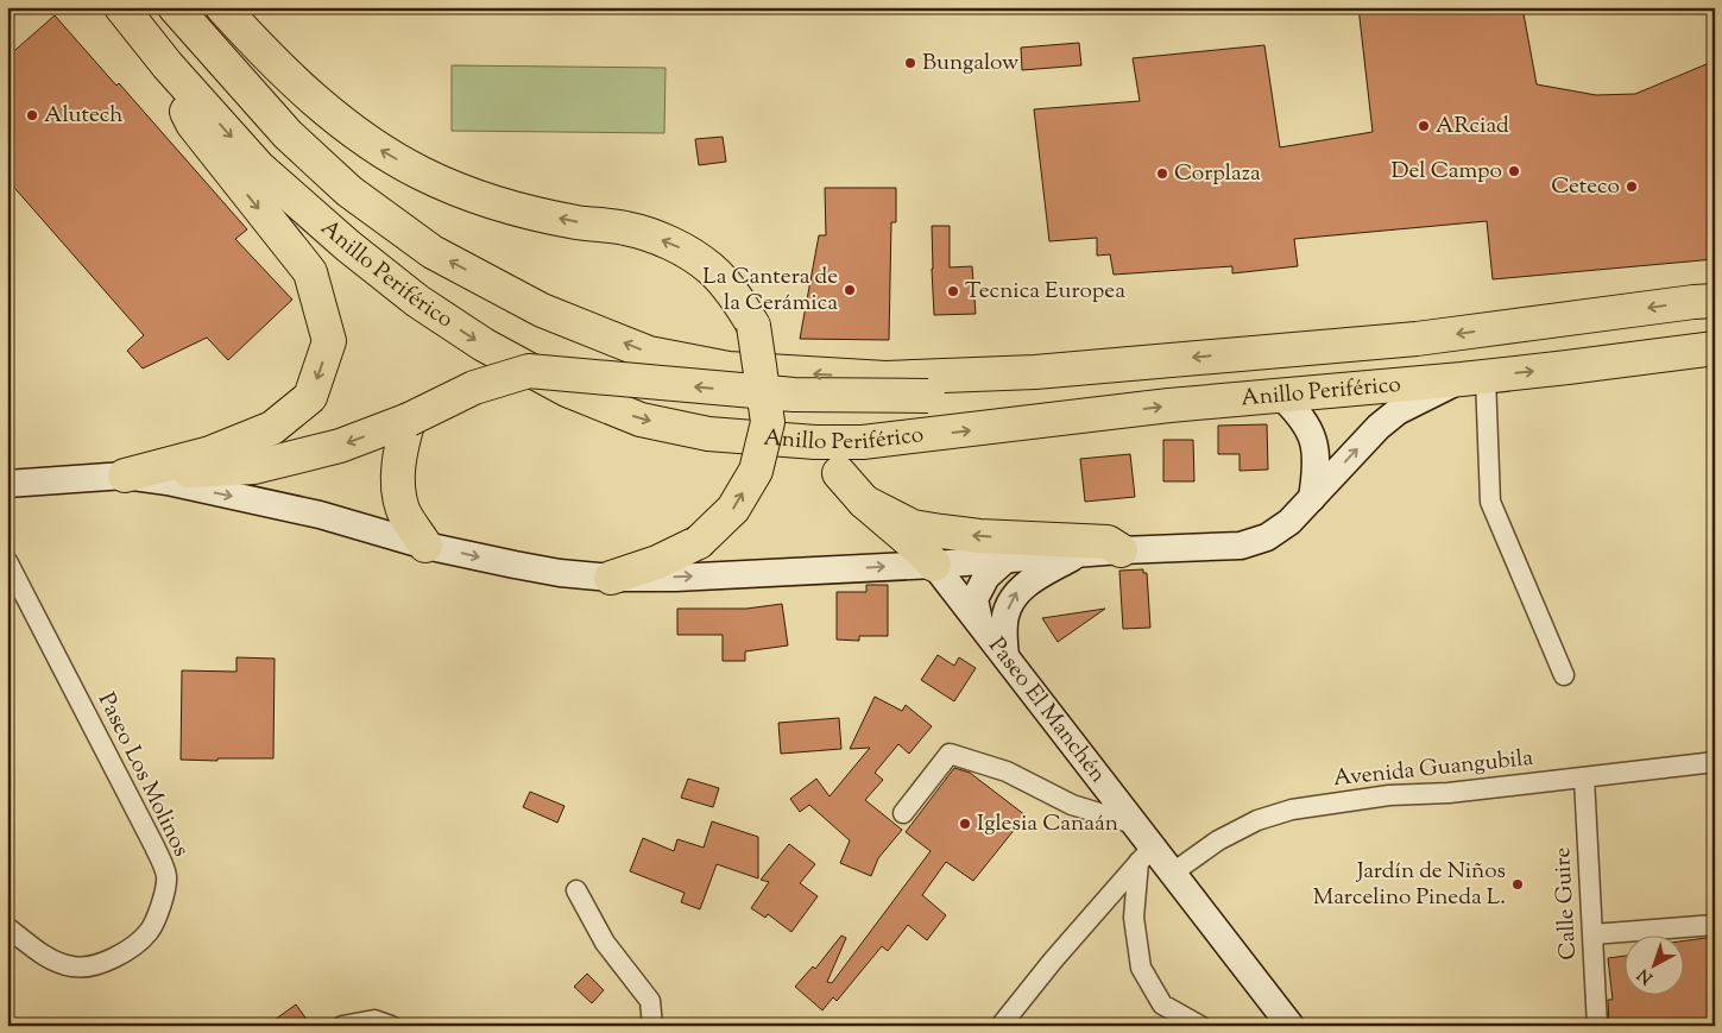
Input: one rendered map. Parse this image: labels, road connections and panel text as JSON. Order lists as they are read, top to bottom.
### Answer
{
  "streets": {
    "highway": ["Anillo Periférico"],
    "main road": ["Paseo El Manchén"],
    "street": ["Avenida Guangubila", "Paseo Los Molinos", "Calle Guire"]
  },
  "crossings": [
    ["Paseo El Manchén", "Avenida Guangubila"],
    ["Avenida Guangubila", "Calle Guire"]
  ],
  "places": [
    "Bungalow",
    "Alutech",
    "ARciad",
    "Del Campo",
    "Corplaza",
    "Ceteco",
    "La Cantera de la Cerámica",
    "Tecnica Europea",
    "Iglesia Canaán",
    "Jardín de Niños Marcelino Pineda L."
  ],
  "north": "bottom left"
}
